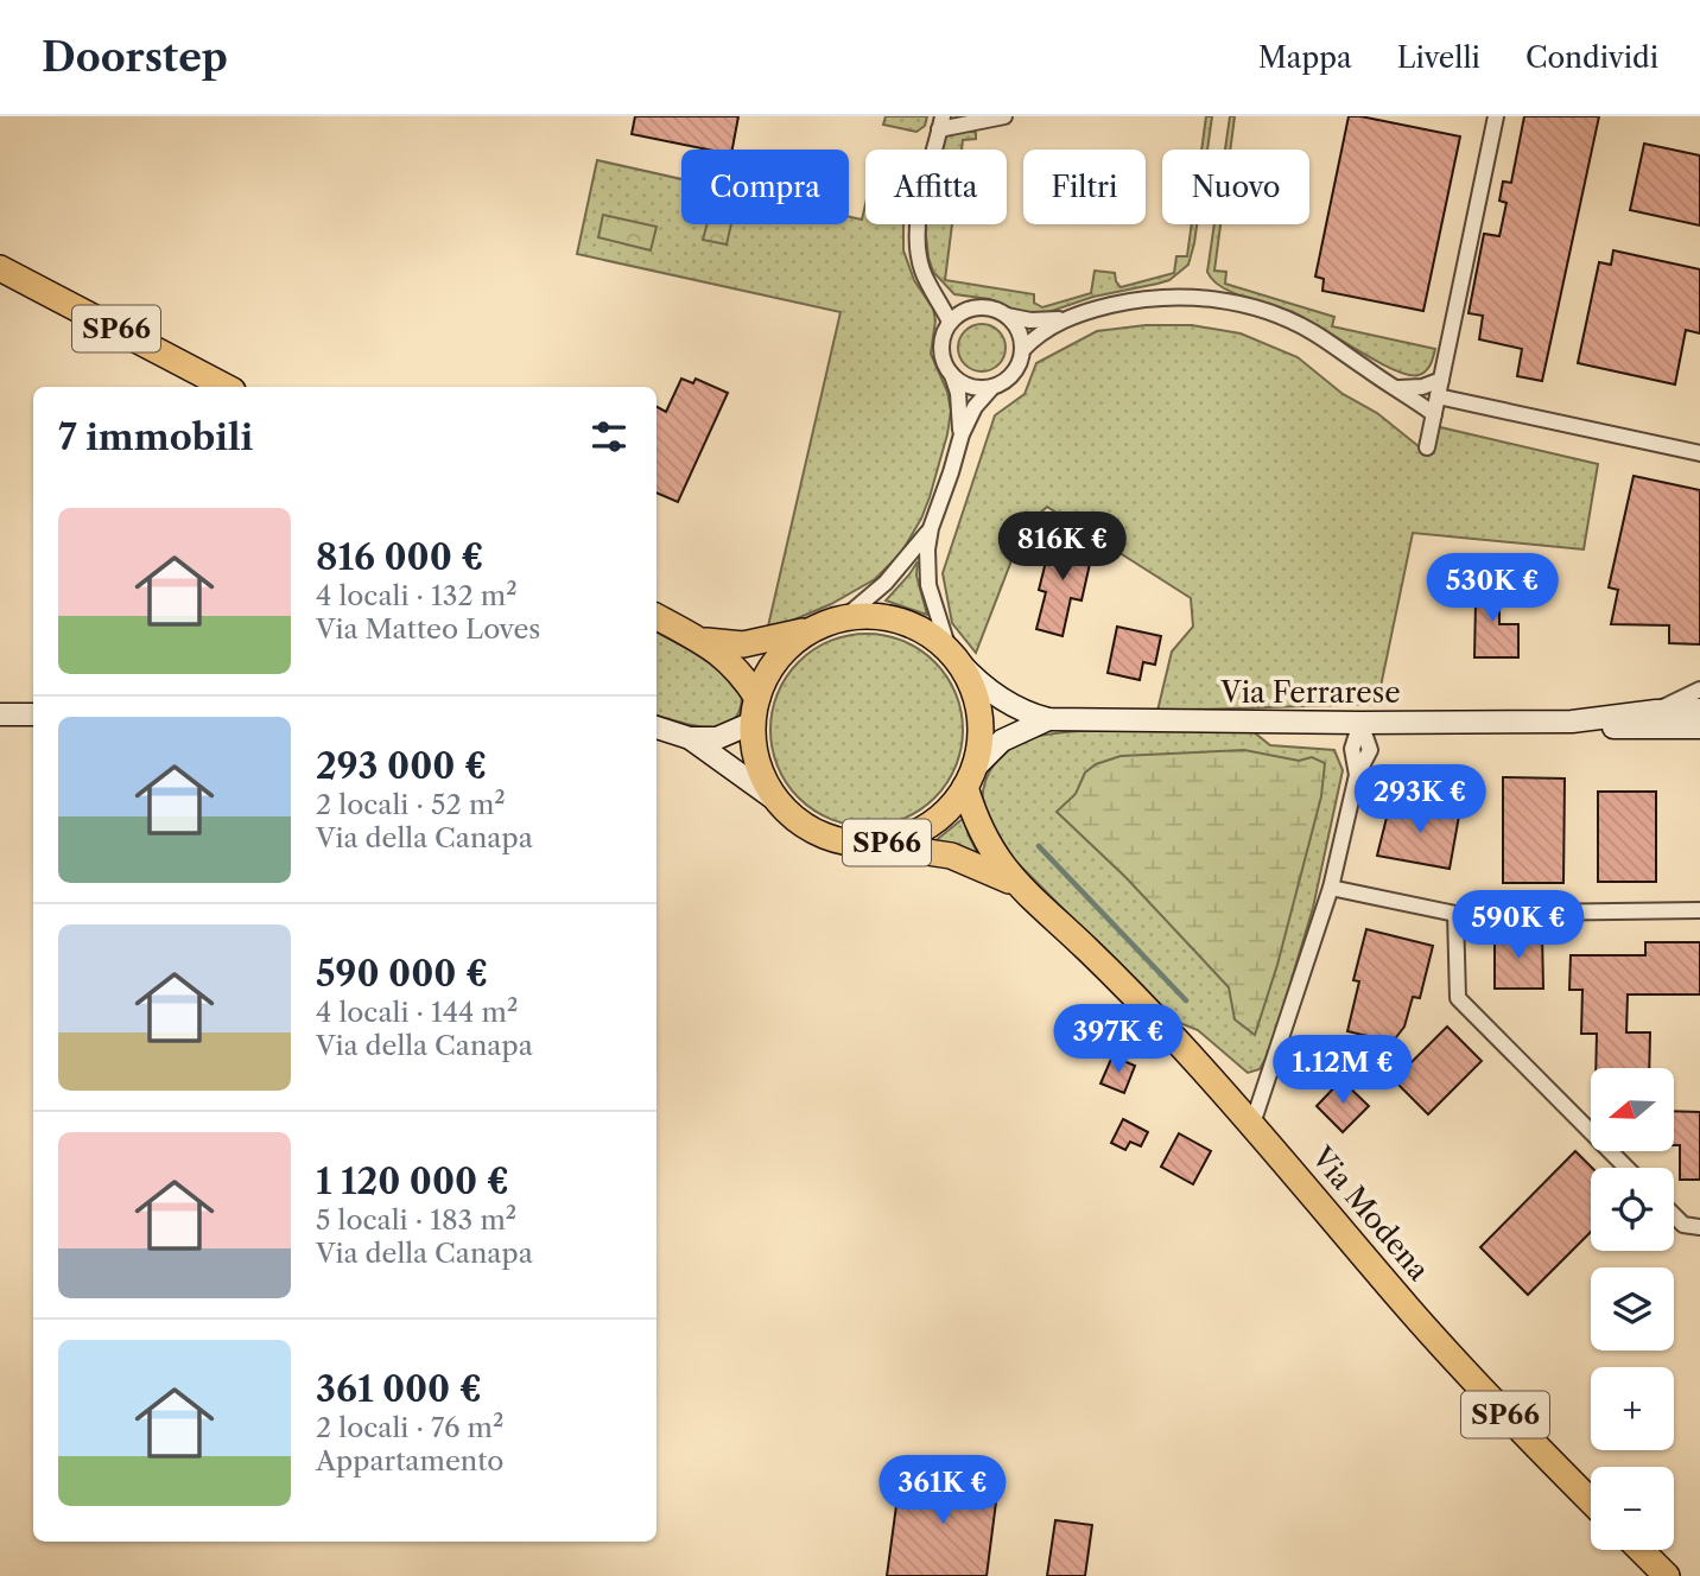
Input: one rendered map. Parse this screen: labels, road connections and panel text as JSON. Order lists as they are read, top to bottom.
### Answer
{
  "streets": {
    "main road": ["SP66", "Via Ferrarese", "Via Modena"]
  },
  "crossings": [
    ["SP66", "Via Ferrarese"],
    ["SP66", "Via Modena"],
    ["Via Ferrarese", "Via Modena"]
  ],
  "north": "left",
  "page": {
    "header": "Doorstep",
    "nav": ["Mappa", "Livelli", "Condividi"],
    "chip": [
      "Compra",
      "Affitta",
      "Filtri",
      "Nuovo"
    ],
    "heading": "7 immobili",
    "list": [
      {
        "name": "816 000 €",
        "note": "4 locali · 132 m² · Via Matteo Loves"
      },
      {
        "name": "293 000 €",
        "note": "2 locali · 52 m² · Via della Canapa"
      },
      {
        "name": "590 000 €",
        "note": "4 locali · 144 m² · Via della Canapa"
      },
      {
        "name": "1 120 000 €",
        "note": "5 locali · 183 m² · Via della Canapa"
      },
      {
        "name": "361 000 €",
        "note": "2 locali · 76 m² · Appartamento"
      }
    ],
    "price": [
      "816K €",
      "530K €",
      "293K €",
      "590K €",
      "397K €",
      "1.12M €",
      "361K €"
    ],
    "map_buttons": ["+", "−"]
  }
}
